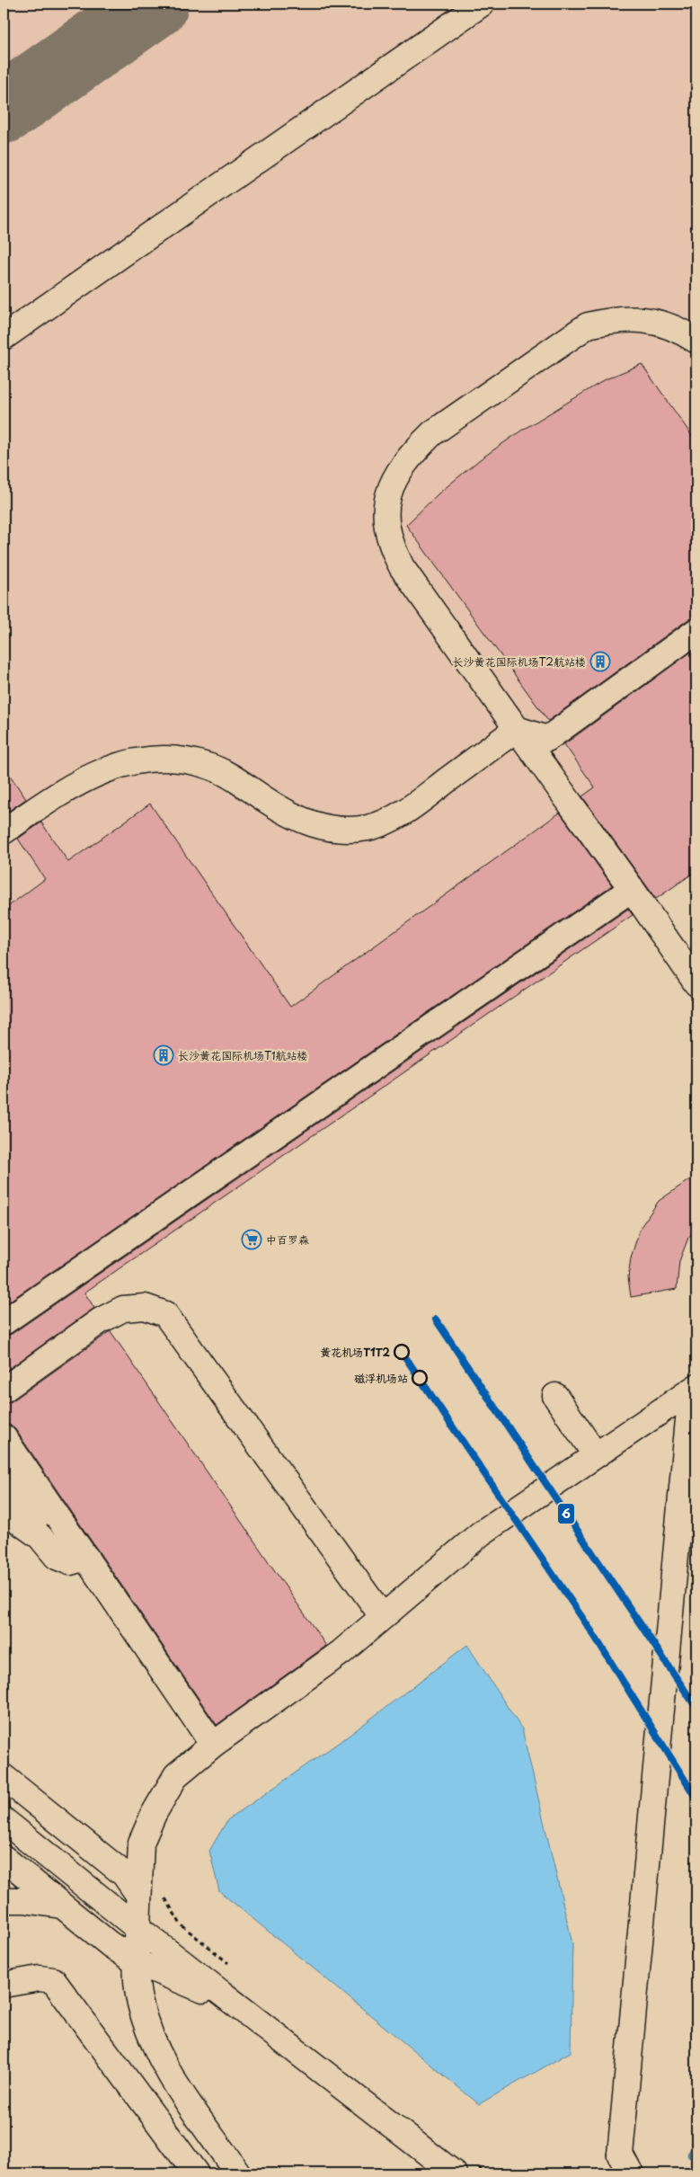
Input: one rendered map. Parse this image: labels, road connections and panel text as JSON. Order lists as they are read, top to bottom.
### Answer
{
  "places": {
    "building": ["长沙黄花国际机场T2航站楼", "长沙黄花国际机场T1航站楼"],
    "supermarket": ["中百罗森"],
    "other": ["黄花机场T1T2", "磁浮机场站"]
  },
  "lines": ["transit line 6"]
}
